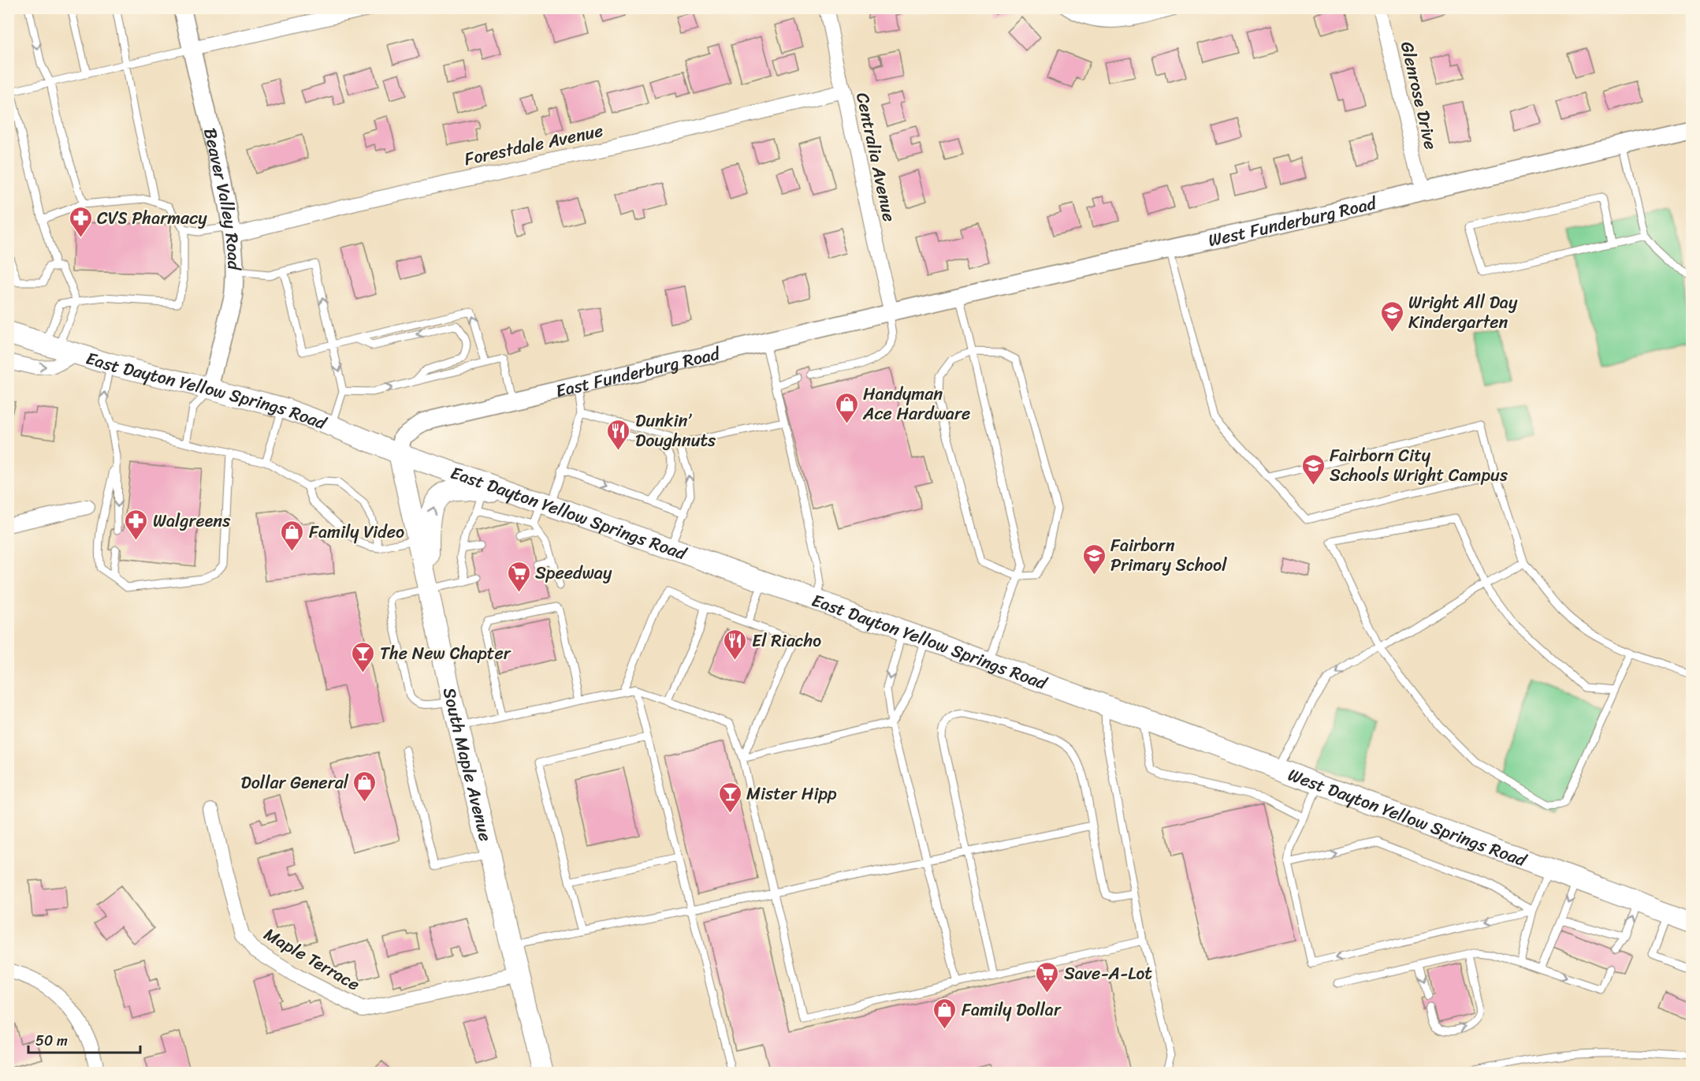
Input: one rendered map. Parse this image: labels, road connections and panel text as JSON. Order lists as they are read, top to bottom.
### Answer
{
  "streets": {
    "main road": ["East Dayton Yellow Springs Road", "South Maple Avenue", "West Dayton Yellow Springs Road"],
    "street": [
      "Glenrose Drive",
      "Forestdale Avenue",
      "Centralia Avenue",
      "Beaver Valley Road",
      "West Funderburg Road",
      "East Funderburg Road",
      "Maple Terrace"
    ]
  },
  "crossings": [
    ["Glenrose Drive", "West Funderburg Road"],
    ["Forestdale Avenue", "Centralia Avenue"],
    ["Forestdale Avenue", "Beaver Valley Road"],
    ["Centralia Avenue", "West Funderburg Road"],
    ["Centralia Avenue", "East Funderburg Road"],
    ["Beaver Valley Road", "East Dayton Yellow Springs Road"],
    ["West Funderburg Road", "East Funderburg Road"],
    ["East Funderburg Road", "East Dayton Yellow Springs Road"],
    ["East Funderburg Road", "South Maple Avenue"],
    ["East Dayton Yellow Springs Road", "South Maple Avenue"],
    ["East Dayton Yellow Springs Road", "West Dayton Yellow Springs Road"],
    ["South Maple Avenue", "Maple Terrace"]
  ],
  "places": {
    "pharmacy": ["CVS Pharmacy", "Walgreens"],
    "school or university": ["Wright All Day Kindergarten", "Fairborn City Schools Wright Campus", "Fairborn Primary School"],
    "shop": [
      "Handyman Ace Hardware",
      "Family Video",
      "Dollar General",
      "Family Dollar"
    ],
    "restaurant": ["Dunkin’ Doughnuts", "El Riacho"],
    "supermarket": ["Speedway", "Save-A-Lot"],
    "bar": ["The New Chapter", "Mister Hipp"]
  },
  "scale_bar": "50 m"
}
